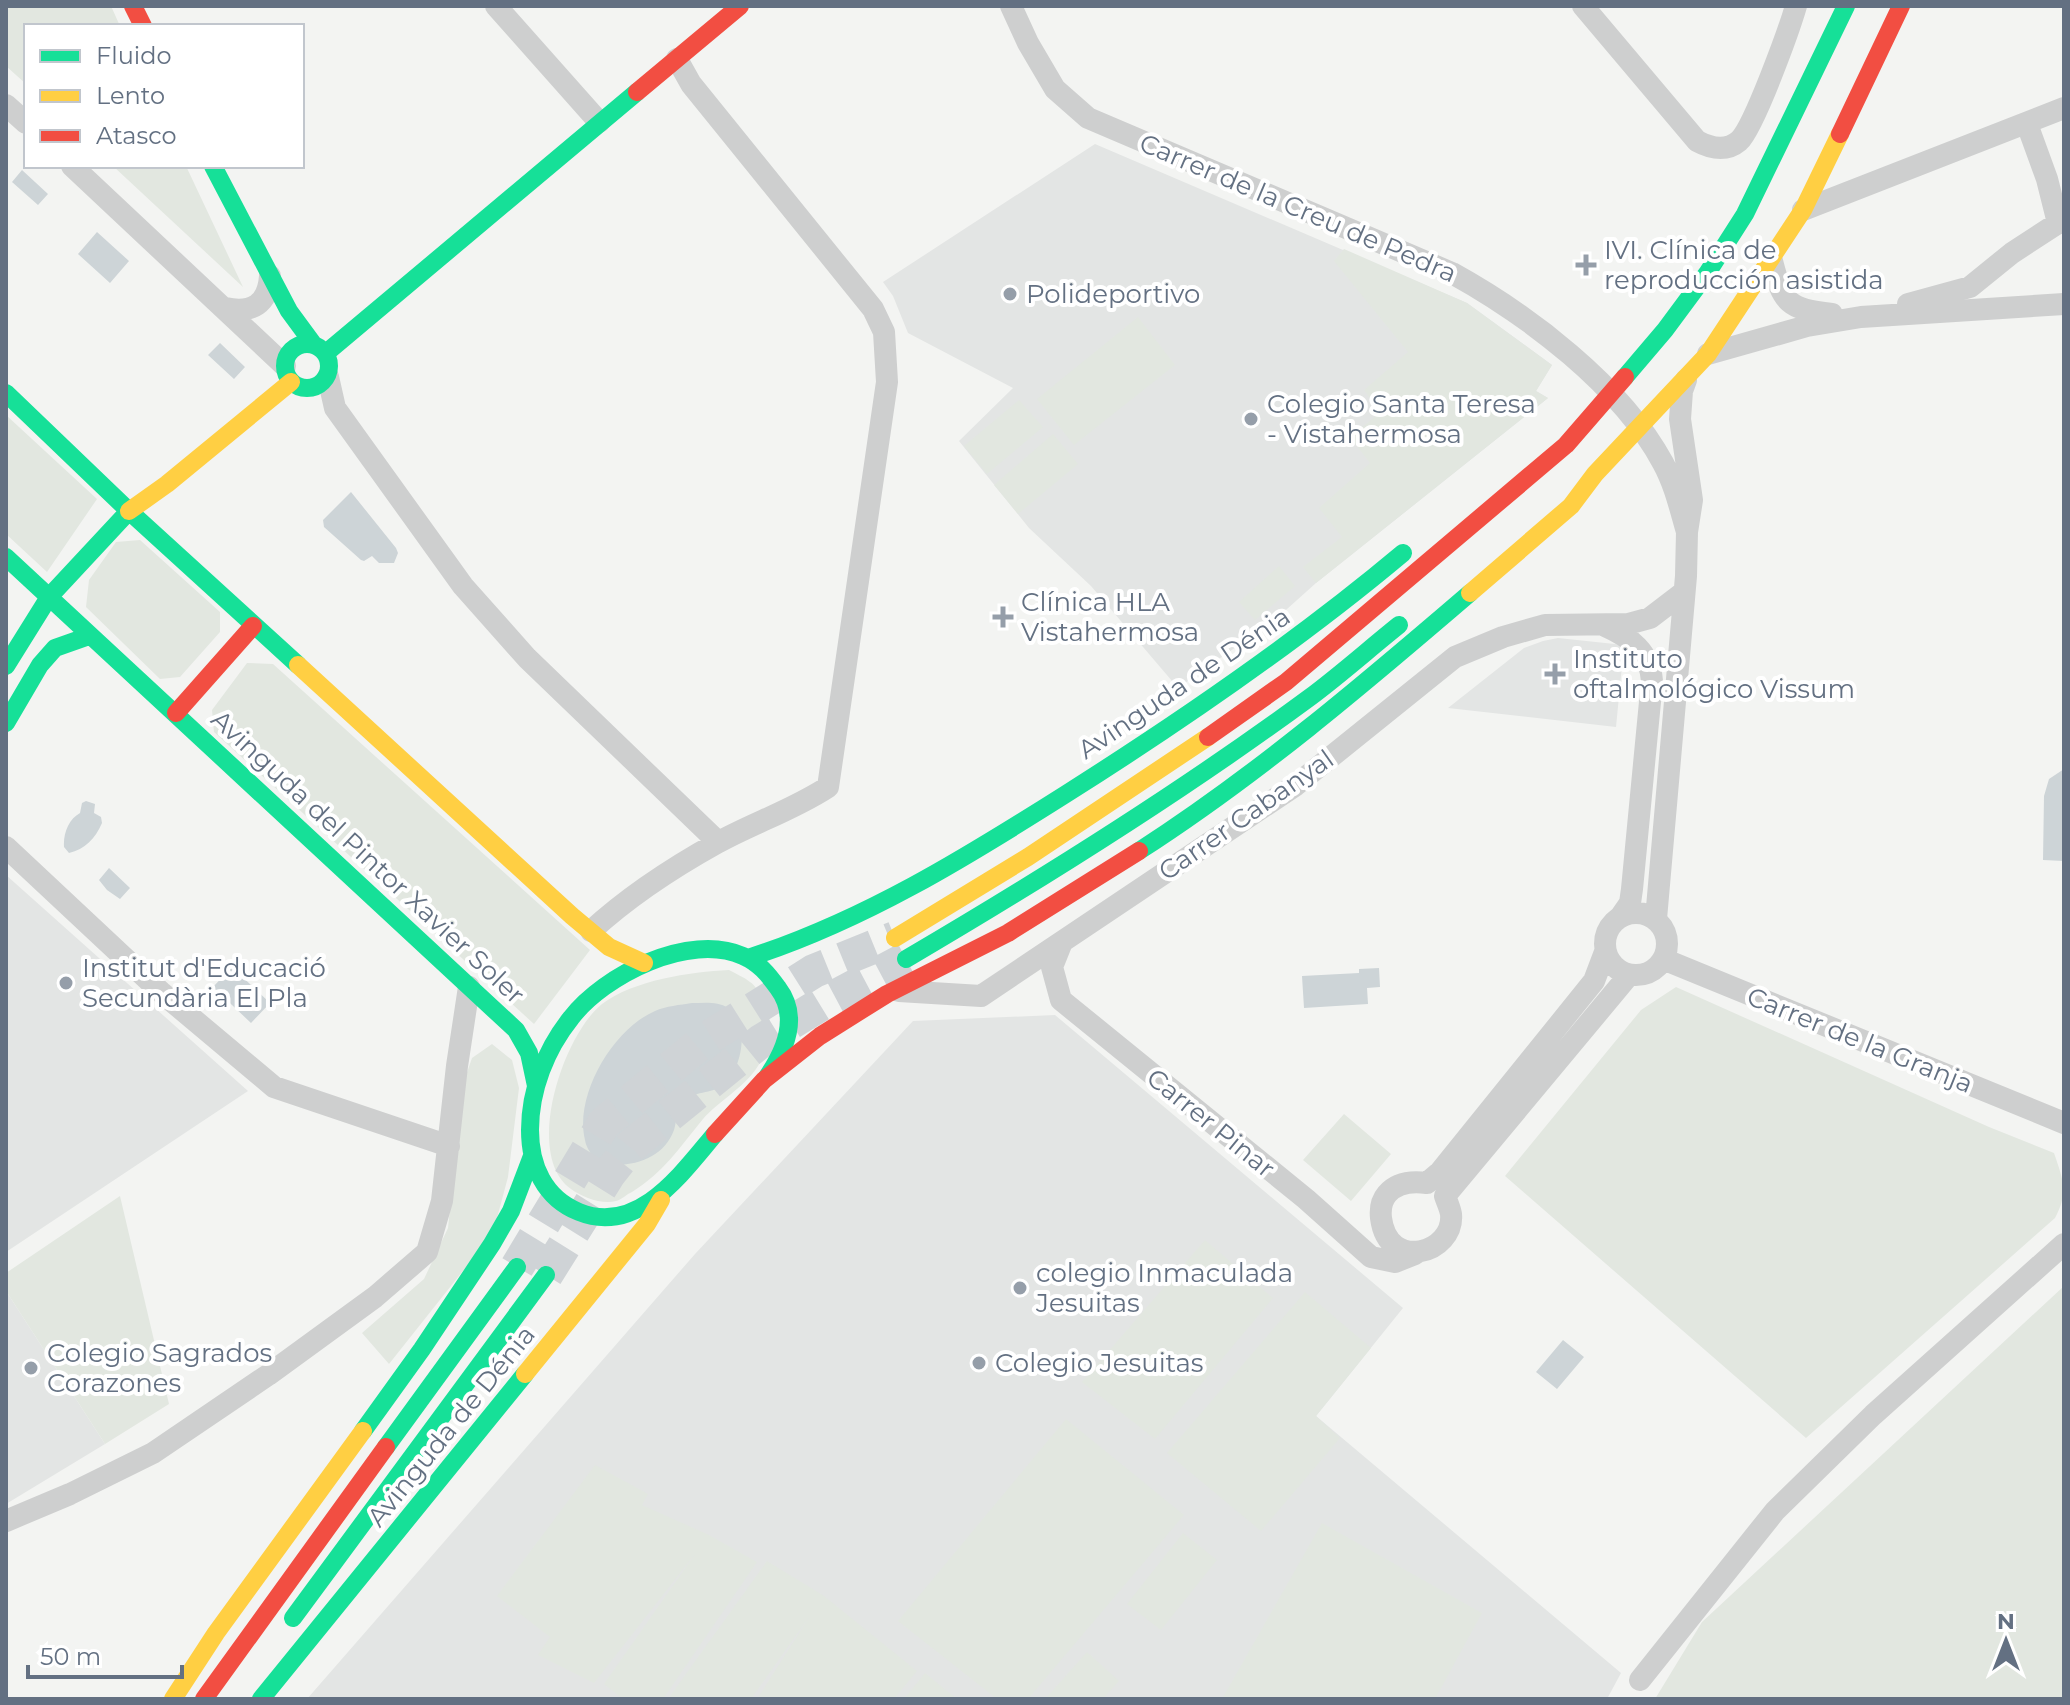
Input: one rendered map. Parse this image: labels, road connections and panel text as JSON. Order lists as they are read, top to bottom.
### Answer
{
  "streets": {
    "main road": ["Avinguda de Dénia", "Avinguda del Pintor Xavier Soler"],
    "street": [
      "Carrer de la Creu de Pedra",
      "Carrer Cabanyal",
      "Carrer de la Granja",
      "Carrer Pinar"
    ]
  },
  "crossings": [
    ["Carrer de la Creu de Pedra", "Avinguda de Dénia"],
    ["Avinguda de Dénia", "Carrer Cabanyal"],
    ["Avinguda de Dénia", "Avinguda del Pintor Xavier Soler"],
    ["Carrer Cabanyal", "Carrer Pinar"]
  ],
  "places": {
    "health": ["IVI. Clínica de reproducción asistida", "Clínica HLA Vistahermosa", "Instituto oftalmológico Vissum"],
    "other": [
      "Polideportivo",
      "Colegio Santa Teresa - Vistahermosa",
      "Institut d'Educació Secundària El Pla",
      "colegio Inmaculada Jesuitas",
      "Colegio Jesuitas",
      "Colegio Sagrados Corazones"
    ]
  },
  "legend": ["Fluido", "Lento", "Atasco"],
  "scale_bar": "50 m",
  "north": "top"
}
